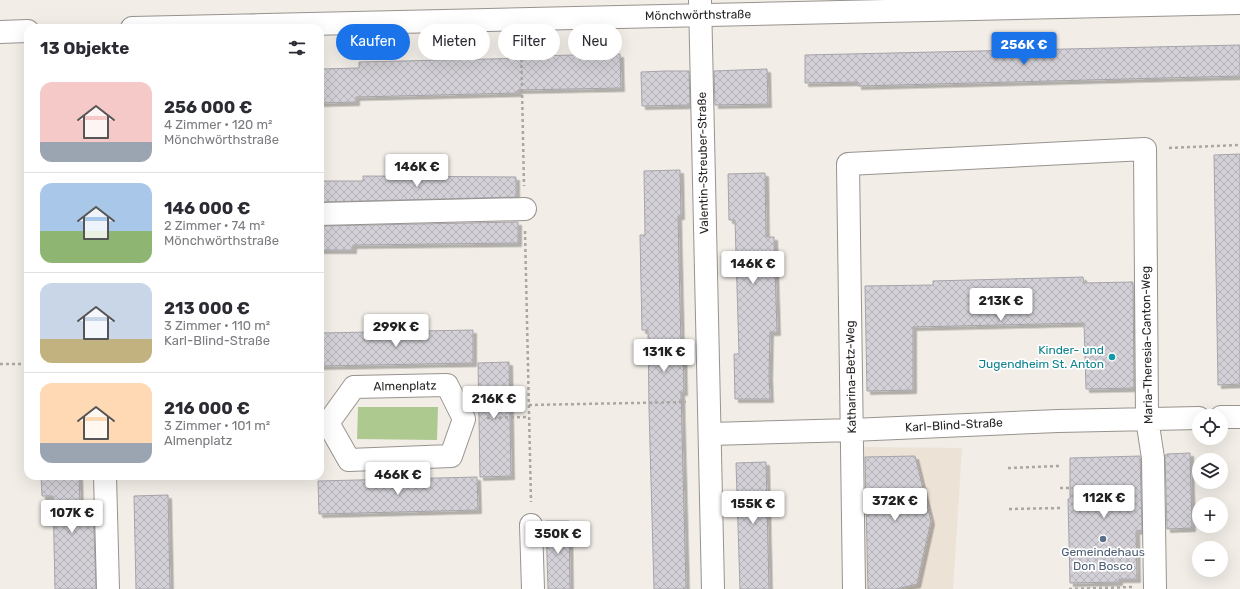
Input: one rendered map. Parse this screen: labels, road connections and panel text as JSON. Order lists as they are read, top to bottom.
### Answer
{
  "streets": {
    "street": [
      "Mönchwörthstraße",
      "Valentin-Streuber-Straße",
      "Maria-Theresia-Canton-Weg",
      "Katharina-Betz-Weg",
      "Almenplatz",
      "Karl-Blind-Straße"
    ]
  },
  "crossings": [
    ["Mönchwörthstraße", "Valentin-Streuber-Straße"],
    ["Valentin-Streuber-Straße", "Karl-Blind-Straße"],
    ["Maria-Theresia-Canton-Weg", "Katharina-Betz-Weg"],
    ["Maria-Theresia-Canton-Weg", "Karl-Blind-Straße"],
    ["Katharina-Betz-Weg", "Karl-Blind-Straße"]
  ],
  "places": ["Kinder- und Jugendheim St. Anton", "Gemeindehaus Don Bosco"],
  "page": {
    "chip": [
      "Kaufen",
      "Mieten",
      "Filter",
      "Neu"
    ],
    "heading": "13 Objekte",
    "price": [
      "256K €",
      "146K €",
      "146K €",
      "213K €",
      "299K €",
      "131K €",
      "216K €",
      "466K €",
      "112K €",
      "372K €",
      "155K €",
      "107K €",
      "350K €"
    ],
    "list": [
      {
        "name": "256 000 €",
        "note": "4 Zimmer · 120 m² · Mönchwörthstraße"
      },
      {
        "name": "146 000 €",
        "note": "2 Zimmer · 74 m² · Mönchwörthstraße"
      },
      {
        "name": "213 000 €",
        "note": "3 Zimmer · 110 m² · Karl-Blind-Straße"
      },
      {
        "name": "216 000 €",
        "note": "3 Zimmer · 101 m² · Almenplatz"
      }
    ],
    "map_buttons": ["+", "−"]
  }
}
